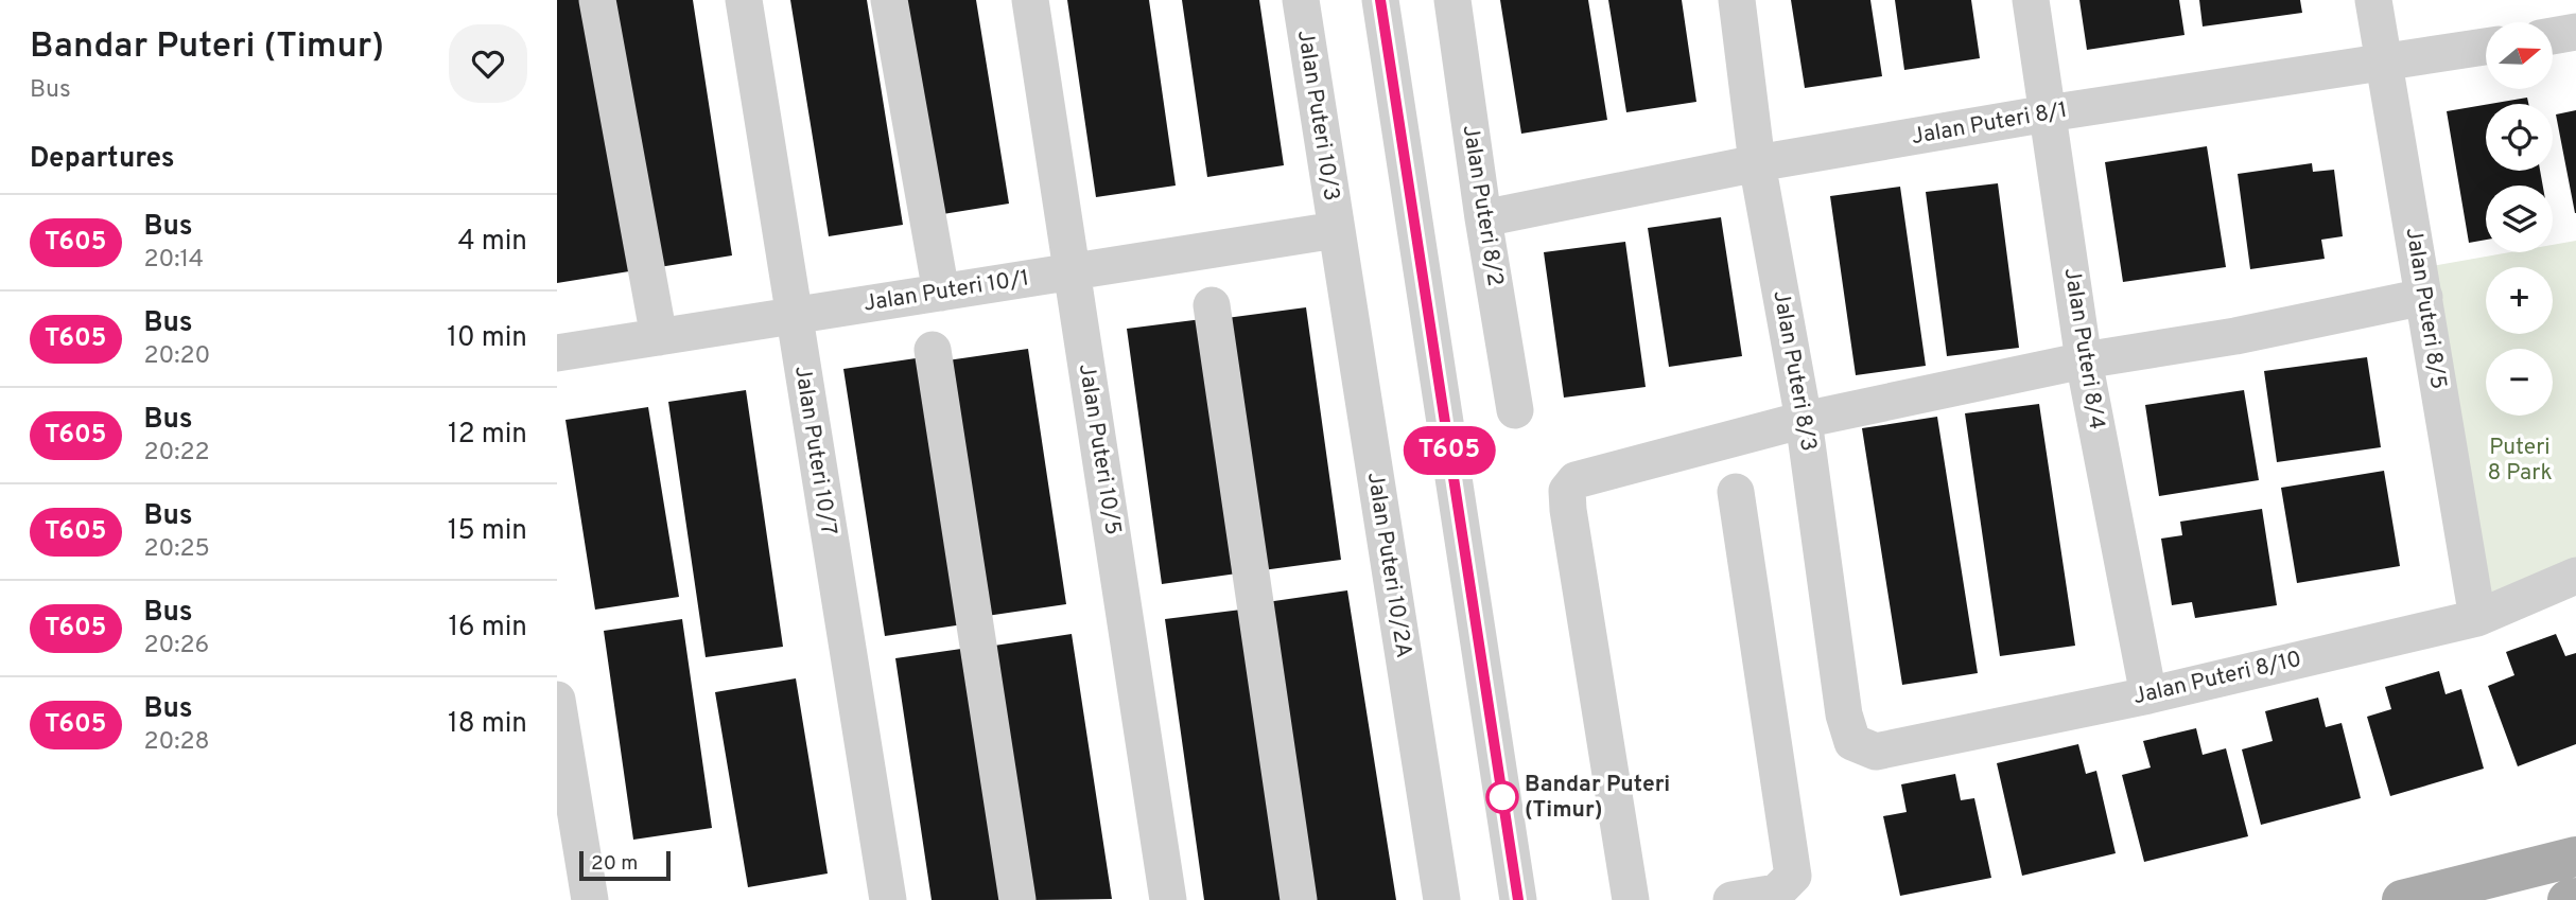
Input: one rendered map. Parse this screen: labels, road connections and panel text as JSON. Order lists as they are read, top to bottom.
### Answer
{
  "streets": {
    "street": [
      "Jalan Puteri 10/3",
      "Jalan Puteri 8/1",
      "Jalan Puteri 8/2",
      "Jalan Puteri 10/1",
      "Jalan Puteri 8/5",
      "Jalan Puteri 8/4",
      "Jalan Puteri 8/3",
      "Jalan Puteri 10/5",
      "Jalan Puteri 10/7",
      "Jalan Puteri 10/2A",
      "Jalan Puteri 8/10"
    ]
  },
  "crossings": [
    ["Jalan Puteri 10/3", "Jalan Puteri 10/1"],
    ["Jalan Puteri 10/3", "Jalan Puteri 10/2A"],
    ["Jalan Puteri 8/1", "Jalan Puteri 8/2"],
    ["Jalan Puteri 8/1", "Jalan Puteri 8/5"],
    ["Jalan Puteri 8/1", "Jalan Puteri 8/4"],
    ["Jalan Puteri 8/1", "Jalan Puteri 8/3"],
    ["Jalan Puteri 10/1", "Jalan Puteri 10/5"],
    ["Jalan Puteri 10/1", "Jalan Puteri 10/7"],
    ["Jalan Puteri 10/1", "Jalan Puteri 10/2A"],
    ["Jalan Puteri 8/5", "Jalan Puteri 8/10"],
    ["Jalan Puteri 8/4", "Jalan Puteri 8/10"],
    ["Jalan Puteri 8/3", "Jalan Puteri 8/10"]
  ],
  "parks": ["Puteri 8 Park"],
  "places": ["Bandar Puteri (Timur)"],
  "lines": ["bus line T605"],
  "scale_bar": "20 m",
  "north": "right",
  "page": {
    "heading": [
      ["Bandar Puteri (Timur)", "Bus"],
      "Departures"
    ],
    "on_map": "T605",
    "map_buttons": ["+", "−"],
    "list": [
      {
        "mark": "T605",
        "name": "Bus",
        "note": "20:14",
        "value": "4 min"
      },
      {
        "mark": "T605",
        "name": "Bus",
        "note": "20:20",
        "value": "10 min"
      },
      {
        "mark": "T605",
        "name": "Bus",
        "note": "20:22",
        "value": "12 min"
      },
      {
        "mark": "T605",
        "name": "Bus",
        "note": "20:25",
        "value": "15 min"
      },
      {
        "mark": "T605",
        "name": "Bus",
        "note": "20:26",
        "value": "16 min"
      },
      {
        "mark": "T605",
        "name": "Bus",
        "note": "20:28",
        "value": "18 min"
      }
    ],
    "scale": "20 m"
  }
}
